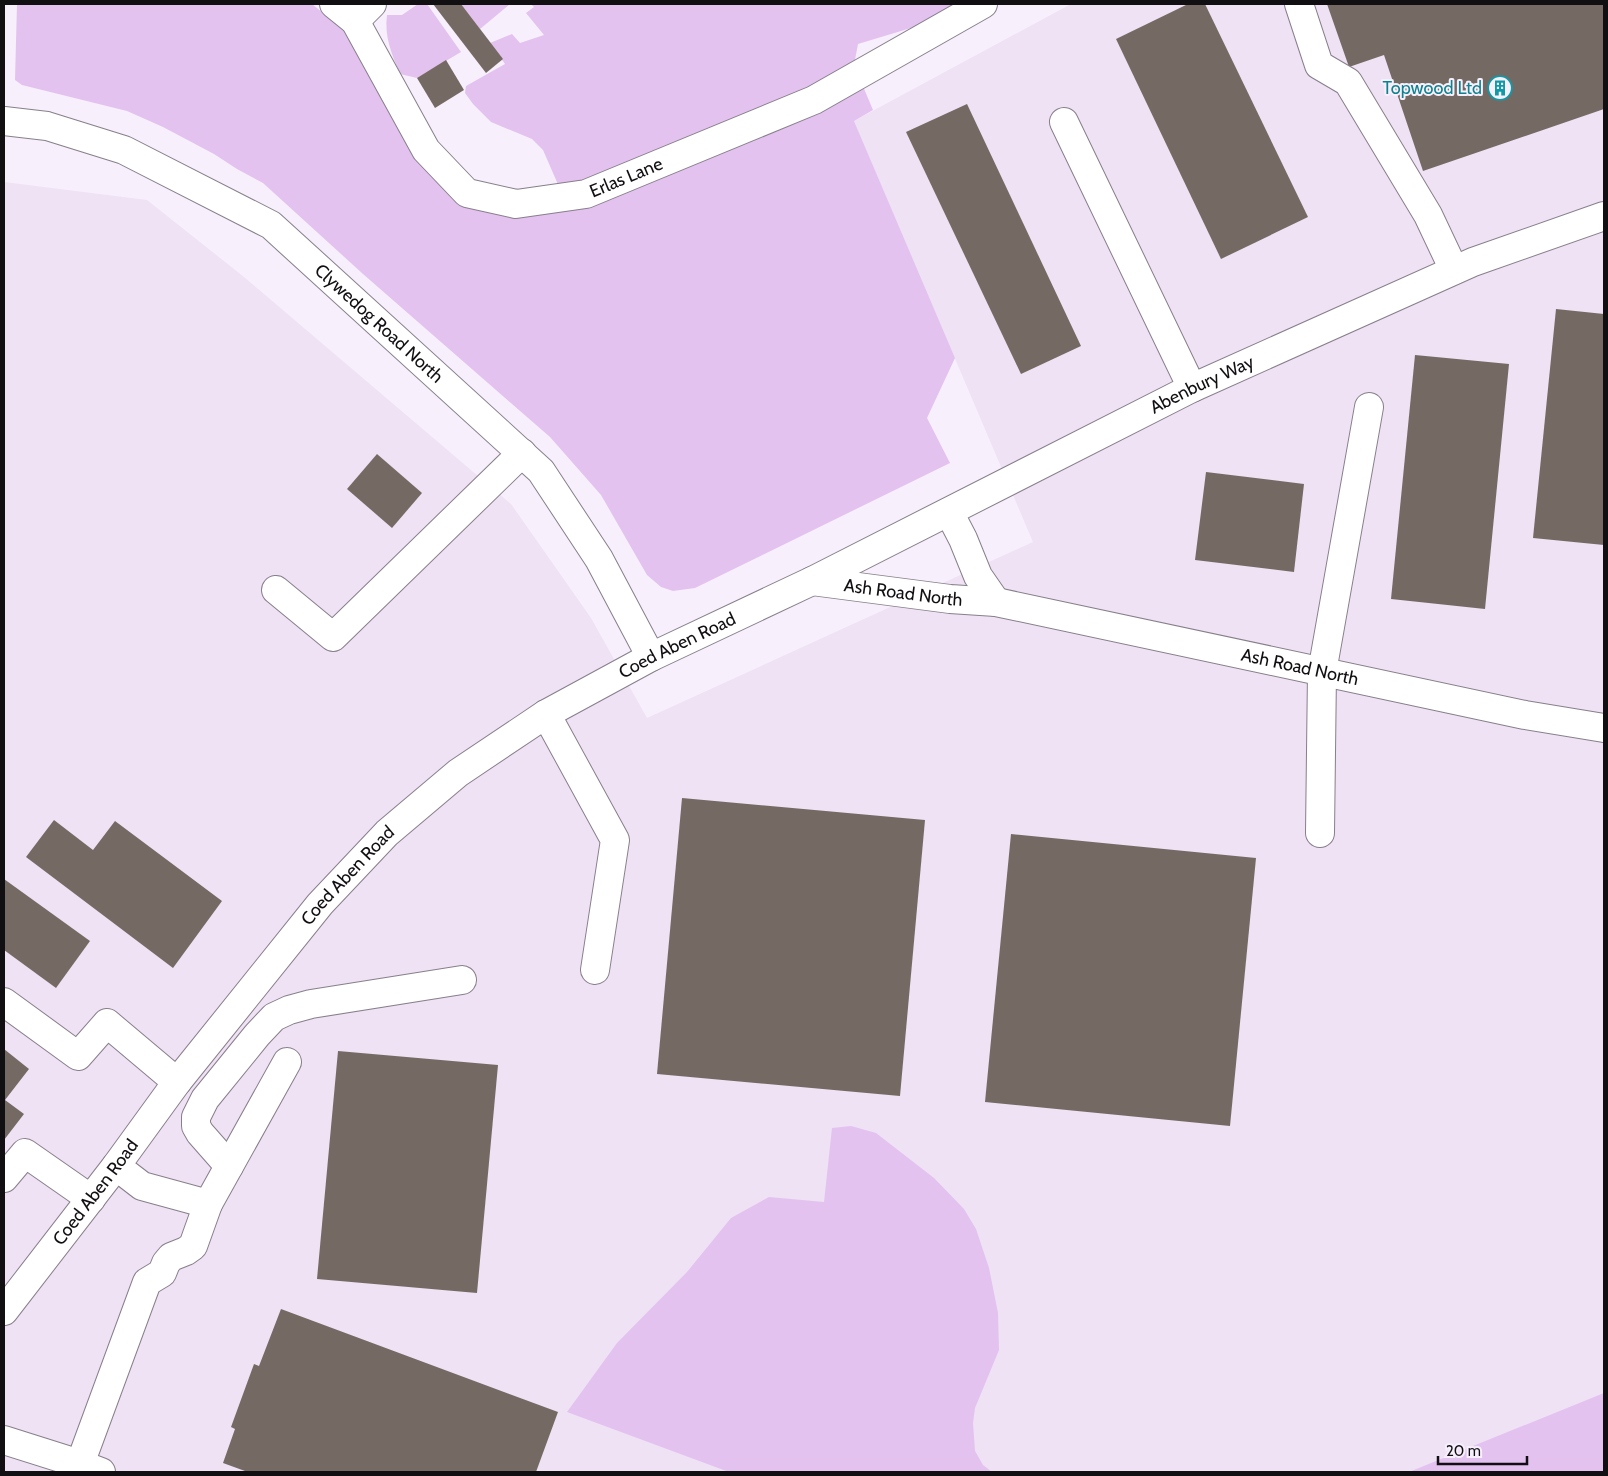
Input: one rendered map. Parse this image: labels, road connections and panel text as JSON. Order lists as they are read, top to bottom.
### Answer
{
  "streets": {
    "street": [
      "Erlas Lane",
      "Clywedog Road North",
      "Abenbury Way",
      "Ash Road North",
      "Coed Aben Road"
    ]
  },
  "crossings": [
    ["Clywedog Road North", "Coed Aben Road"],
    ["Abenbury Way", "Ash Road North"],
    ["Abenbury Way", "Coed Aben Road"],
    ["Ash Road North", "Coed Aben Road"]
  ],
  "places": {
    "building": ["Topwood Ltd"]
  },
  "scale_bar": "20 m"
}
